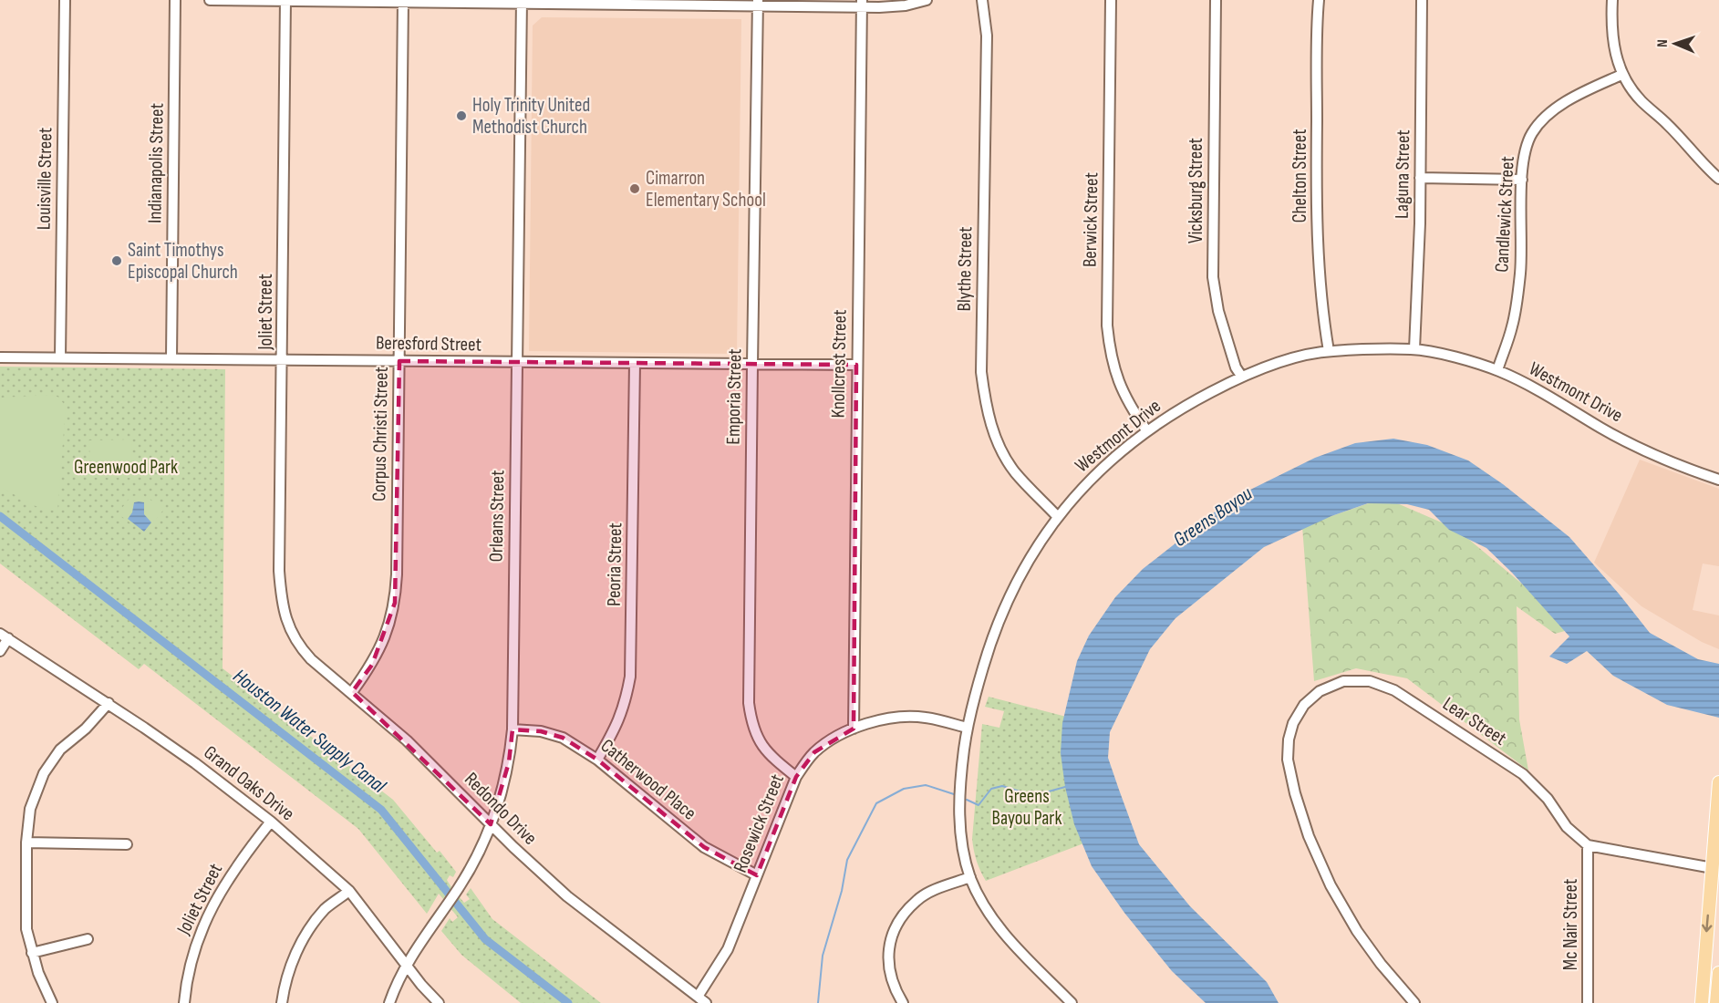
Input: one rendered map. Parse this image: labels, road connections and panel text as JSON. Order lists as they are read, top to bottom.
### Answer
{
  "streets": {
    "street": [
      "Indianapolis Street",
      "Laguna Street",
      "Chelton Street",
      "Louisville Street",
      "Vicksburg Street",
      "Candlewick Street",
      "Berwick Street",
      "Blythe Street",
      "Joliet Street",
      "Beresford Street",
      "Knollcrest Street",
      "Westmont Drive",
      "Emporia Street",
      "Corpus Christi Street",
      "Orleans Street",
      "Peoria Street",
      "Lear Street",
      "Catherwood Place",
      "Grand Oaks Drive",
      "Redondo Drive",
      "Rosewick Street",
      "Mc Nair Street"
    ]
  },
  "crossings": [
    ["Indianapolis Street", "Beresford Street"],
    ["Laguna Street", "Westmont Drive"],
    ["Chelton Street", "Westmont Drive"],
    ["Louisville Street", "Beresford Street"],
    ["Vicksburg Street", "Westmont Drive"],
    ["Candlewick Street", "Westmont Drive"],
    ["Berwick Street", "Westmont Drive"],
    ["Blythe Street", "Westmont Drive"],
    ["Joliet Street", "Beresford Street"],
    ["Joliet Street", "Grand Oaks Drive"],
    ["Joliet Street", "Redondo Drive"],
    ["Beresford Street", "Knollcrest Street"],
    ["Beresford Street", "Emporia Street"],
    ["Beresford Street", "Corpus Christi Street"],
    ["Beresford Street", "Orleans Street"],
    ["Beresford Street", "Peoria Street"],
    ["Knollcrest Street", "Rosewick Street"],
    ["Westmont Drive", "Rosewick Street"],
    ["Emporia Street", "Rosewick Street"],
    ["Corpus Christi Street", "Redondo Drive"],
    ["Orleans Street", "Catherwood Place"],
    ["Orleans Street", "Grand Oaks Drive"],
    ["Orleans Street", "Redondo Drive"],
    ["Peoria Street", "Catherwood Place"],
    ["Lear Street", "Mc Nair Street"],
    ["Catherwood Place", "Rosewick Street"],
    ["Redondo Drive", "Rosewick Street"]
  ],
  "water": ["Greens Bayou", "Houston Water Supply Canal"],
  "parks": ["Greenwood Park", "Greens Bayou Park"],
  "places": ["Holy Trinity United Methodist Church", "Cimarron Elementary School", "Saint Timothys Episcopal Church"],
  "north": "left"
}
